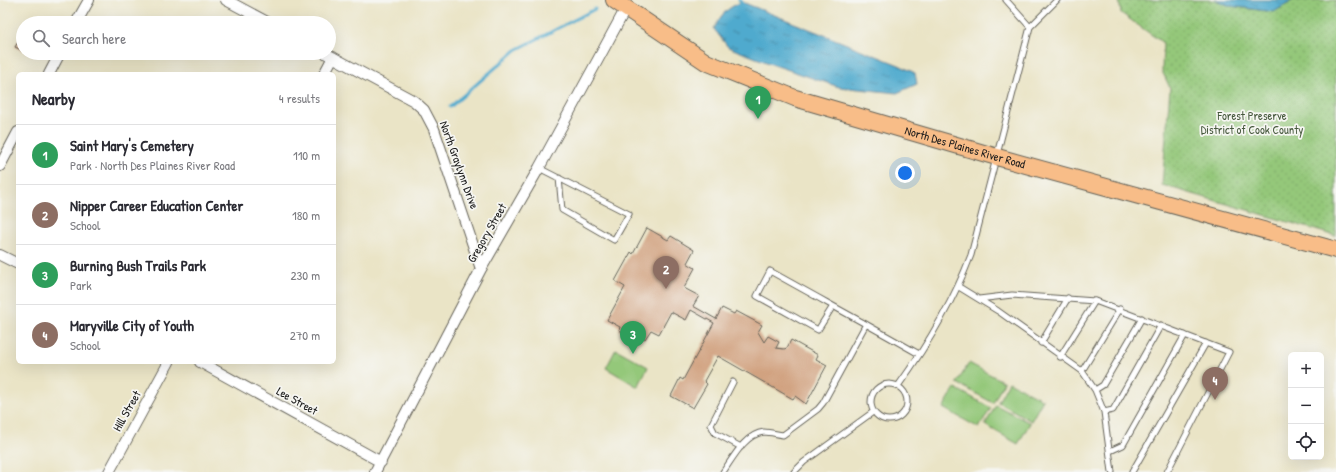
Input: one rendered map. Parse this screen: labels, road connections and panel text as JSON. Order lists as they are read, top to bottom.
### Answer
{
  "streets": {
    "main road": ["North Des Plaines River Road"],
    "street": [
      "North Graylynn Drive",
      "Gregory Street",
      "Lee Street",
      "Hill Street"
    ]
  },
  "crossings": [
    ["North Des Plaines River Road", "Gregory Street"],
    ["North Graylynn Drive", "Gregory Street"],
    ["Gregory Street", "Lee Street"]
  ],
  "parks": ["Forest Preserve District of Cook County"],
  "page": {
    "search": "Search here",
    "heading": ["Nearby", "4 results"],
    "pins": [
      "1",
      "2",
      "3",
      "4"
    ],
    "list": [
      {
        "mark": "1",
        "name": "Saint Mary's Cemetery",
        "note": "Park · North Des Plaines River Road",
        "value": "110 m"
      },
      {
        "mark": "2",
        "name": "Nipper Career Education Center",
        "note": "School",
        "value": "180 m"
      },
      {
        "mark": "3",
        "name": "Burning Bush Trails Park",
        "note": "Park",
        "value": "230 m"
      },
      {
        "mark": "4",
        "name": "Maryville City of Youth",
        "note": "School",
        "value": "270 m"
      }
    ],
    "map_buttons": ["+", "−"]
  }
}
